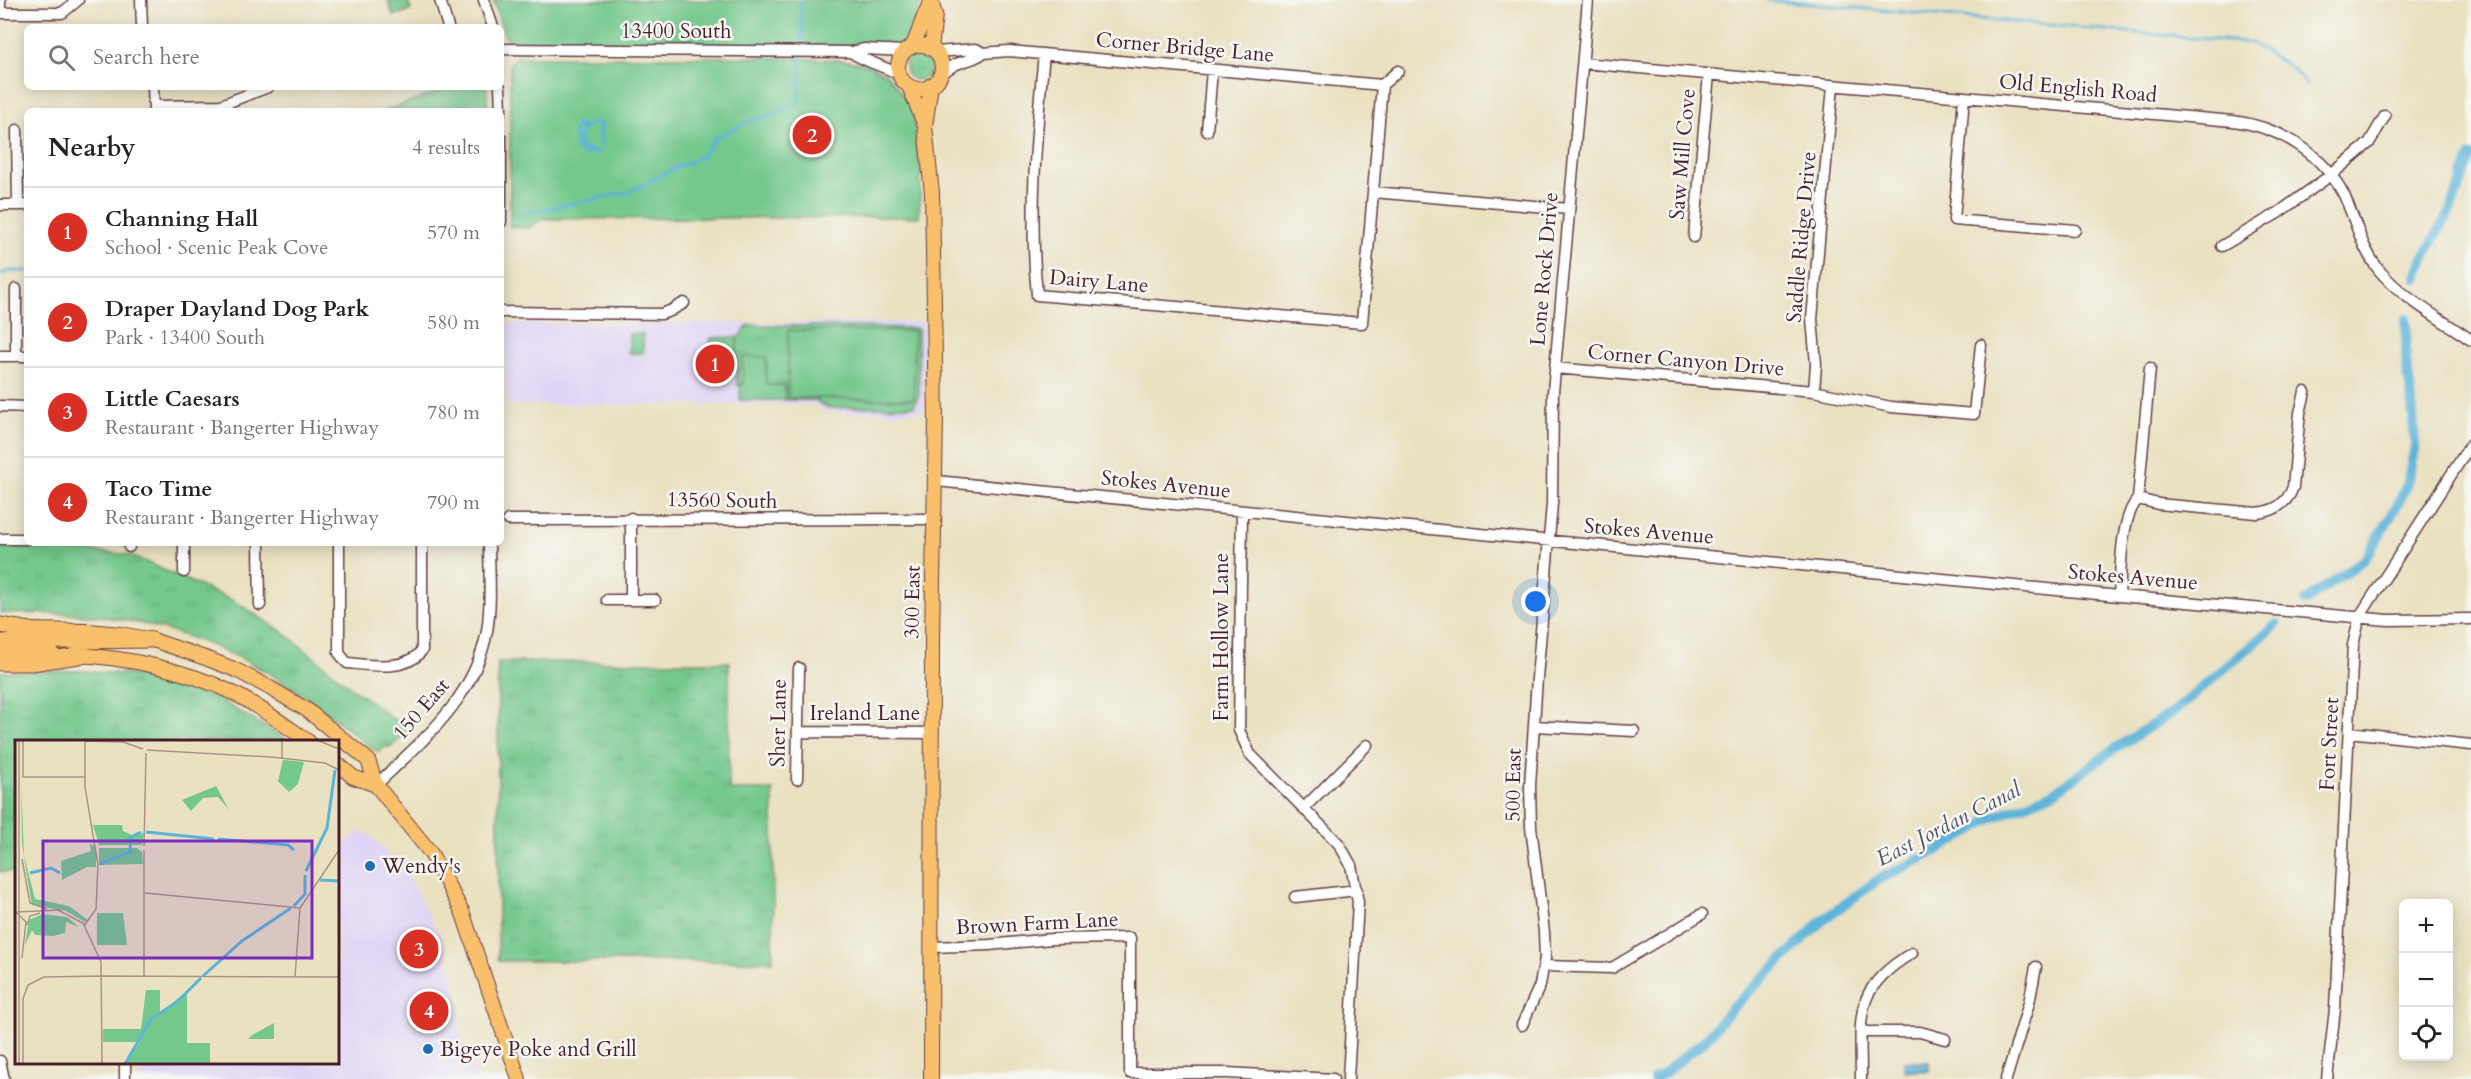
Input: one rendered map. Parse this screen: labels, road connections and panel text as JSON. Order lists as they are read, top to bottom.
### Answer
{
  "streets": {
    "main road": ["300 East"],
    "street": [
      "13400 South",
      "Corner Bridge Lane",
      "Old English Road",
      "Saw Mill Cove",
      "Saddle Ridge Drive",
      "Lone Rock Drive",
      "Dairy Lane",
      "Corner Canyon Drive",
      "Stokes Avenue",
      "13560 South",
      "Farm Hollow Lane",
      "150 East",
      "Ireland Lane",
      "Sher Lane",
      "Fort Street",
      "500 East",
      "Brown Farm Lane"
    ]
  },
  "crossings": [
    ["13400 South", "Corner Bridge Lane"],
    ["13400 South", "300 East"],
    ["Corner Bridge Lane", "Dairy Lane"],
    ["Corner Bridge Lane", "300 East"],
    ["Old English Road", "Saw Mill Cove"],
    ["Old English Road", "Saddle Ridge Drive"],
    ["Old English Road", "Lone Rock Drive"],
    ["Saddle Ridge Drive", "Corner Canyon Drive"],
    ["Lone Rock Drive", "Corner Canyon Drive"],
    ["Lone Rock Drive", "Stokes Avenue"],
    ["Lone Rock Drive", "500 East"],
    ["Stokes Avenue", "300 East"],
    ["Stokes Avenue", "Farm Hollow Lane"],
    ["Stokes Avenue", "Fort Street"],
    ["Stokes Avenue", "500 East"],
    ["13560 South", "300 East"],
    ["300 East", "Ireland Lane"],
    ["300 East", "Brown Farm Lane"],
    ["Ireland Lane", "Sher Lane"]
  ],
  "water": ["East Jordan Canal"],
  "places": ["Wendy's", "Bigeye Poke and Grill"],
  "page": {
    "search": "Search here",
    "heading": ["Nearby", "4 results"],
    "pins": [
      "2",
      "1",
      "3",
      "4"
    ],
    "list": [
      {
        "mark": "1",
        "name": "Channing Hall",
        "note": "School · Scenic Peak Cove",
        "value": "570 m"
      },
      {
        "mark": "2",
        "name": "Draper Dayland Dog Park",
        "note": "Park · 13400 South",
        "value": "580 m"
      },
      {
        "mark": "3",
        "name": "Little Caesars",
        "note": "Restaurant · Bangerter Highway",
        "value": "780 m"
      },
      {
        "mark": "4",
        "name": "Taco Time",
        "note": "Restaurant · Bangerter Highway",
        "value": "790 m"
      }
    ],
    "map_buttons": ["+", "−"]
  }
}
